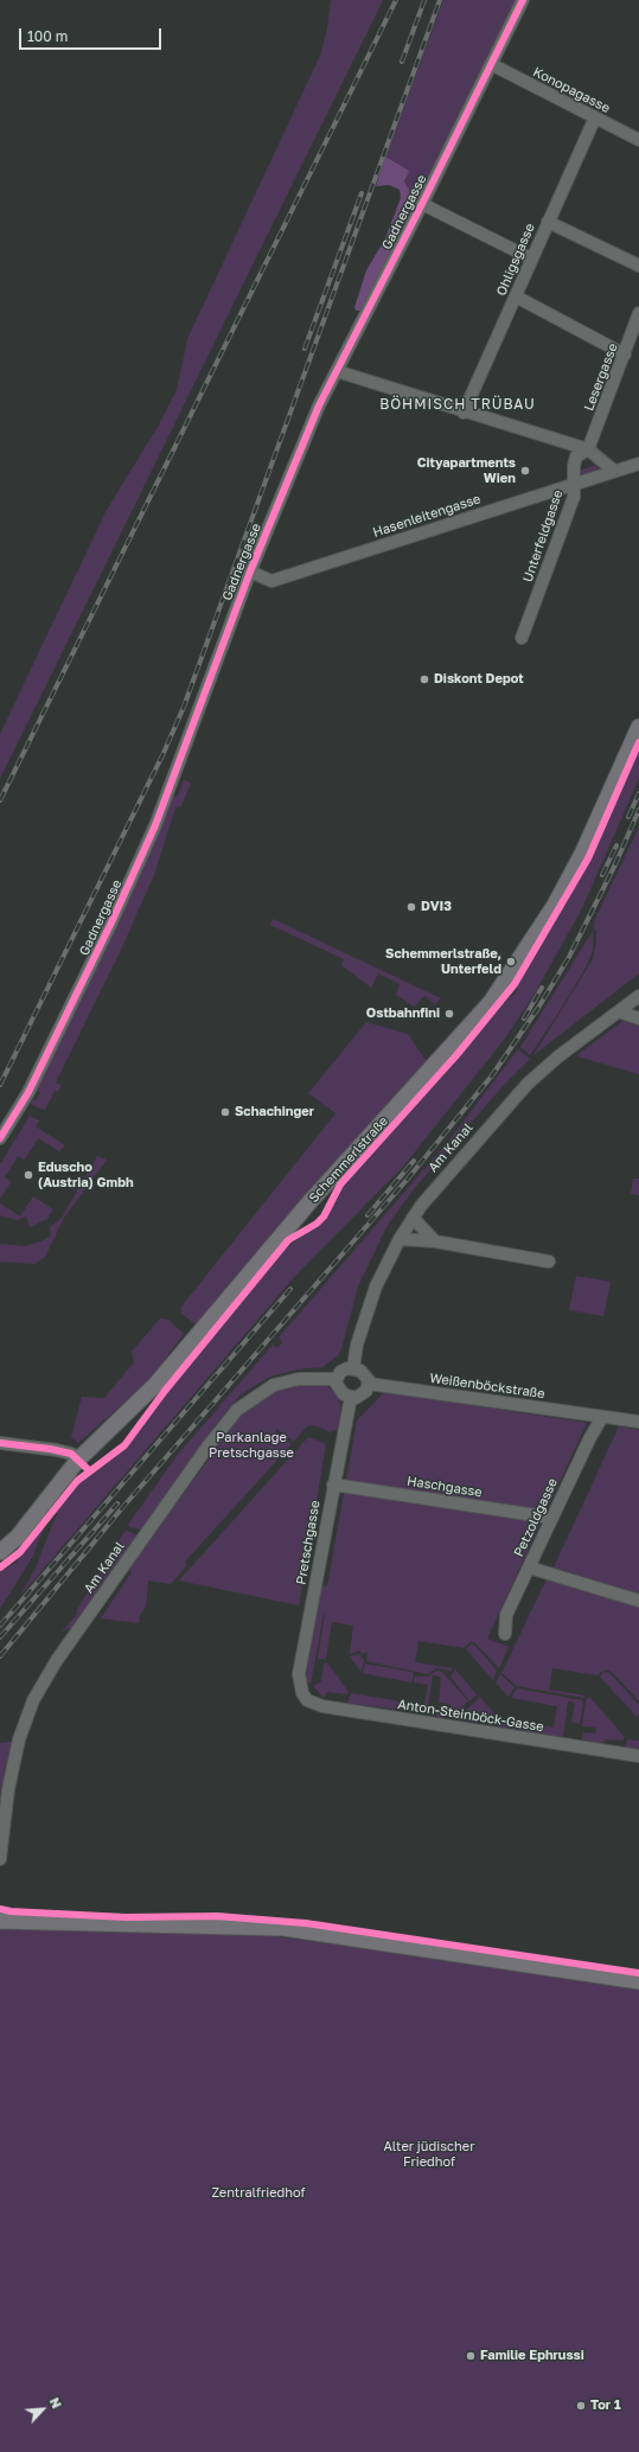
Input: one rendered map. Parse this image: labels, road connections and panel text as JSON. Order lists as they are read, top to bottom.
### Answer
{
  "streets": {
    "main road": ["Schemmerlstraße"],
    "street": [
      "Konopagasse",
      "Gadnergasse",
      "Ohligsgasse",
      "Lesergasse",
      "Hasenleitengasse",
      "Unterfeldgasse",
      "Am Kanal",
      "Weißenböckstraße",
      "Haschgasse",
      "Petzoldgasse",
      "Pretschgasse",
      "Anton-Steinböck-Gasse"
    ]
  },
  "crossings": [
    ["Konopagasse", "Gadnergasse"],
    ["Konopagasse", "Ohligsgasse"],
    ["Gadnergasse", "Hasenleitengasse"],
    ["Lesergasse", "Unterfeldgasse"],
    ["Hasenleitengasse", "Unterfeldgasse"],
    ["Am Kanal", "Weißenböckstraße"],
    ["Am Kanal", "Pretschgasse"],
    ["Weißenböckstraße", "Petzoldgasse"],
    ["Weißenböckstraße", "Pretschgasse"],
    ["Haschgasse", "Petzoldgasse"],
    ["Haschgasse", "Pretschgasse"],
    ["Pretschgasse", "Anton-Steinböck-Gasse"]
  ],
  "districts": ["BÖHMISCH TRÜBAU"],
  "parks": ["Parkanlage Pretschgasse", "Alter jüdischer Friedhof", "Zentralfriedhof"],
  "places": [
    "Cityapartments Wien",
    "Diskont Depot",
    "DVI3",
    "Schemmerlstraße, Unterfeld",
    "Ostbahnfini",
    "Schachinger",
    "Eduscho (Austria) Gmbh",
    "Familie Ephrussi",
    "Tor 1"
  ],
  "scale_bar": "100 m",
  "north": "top right"
}
